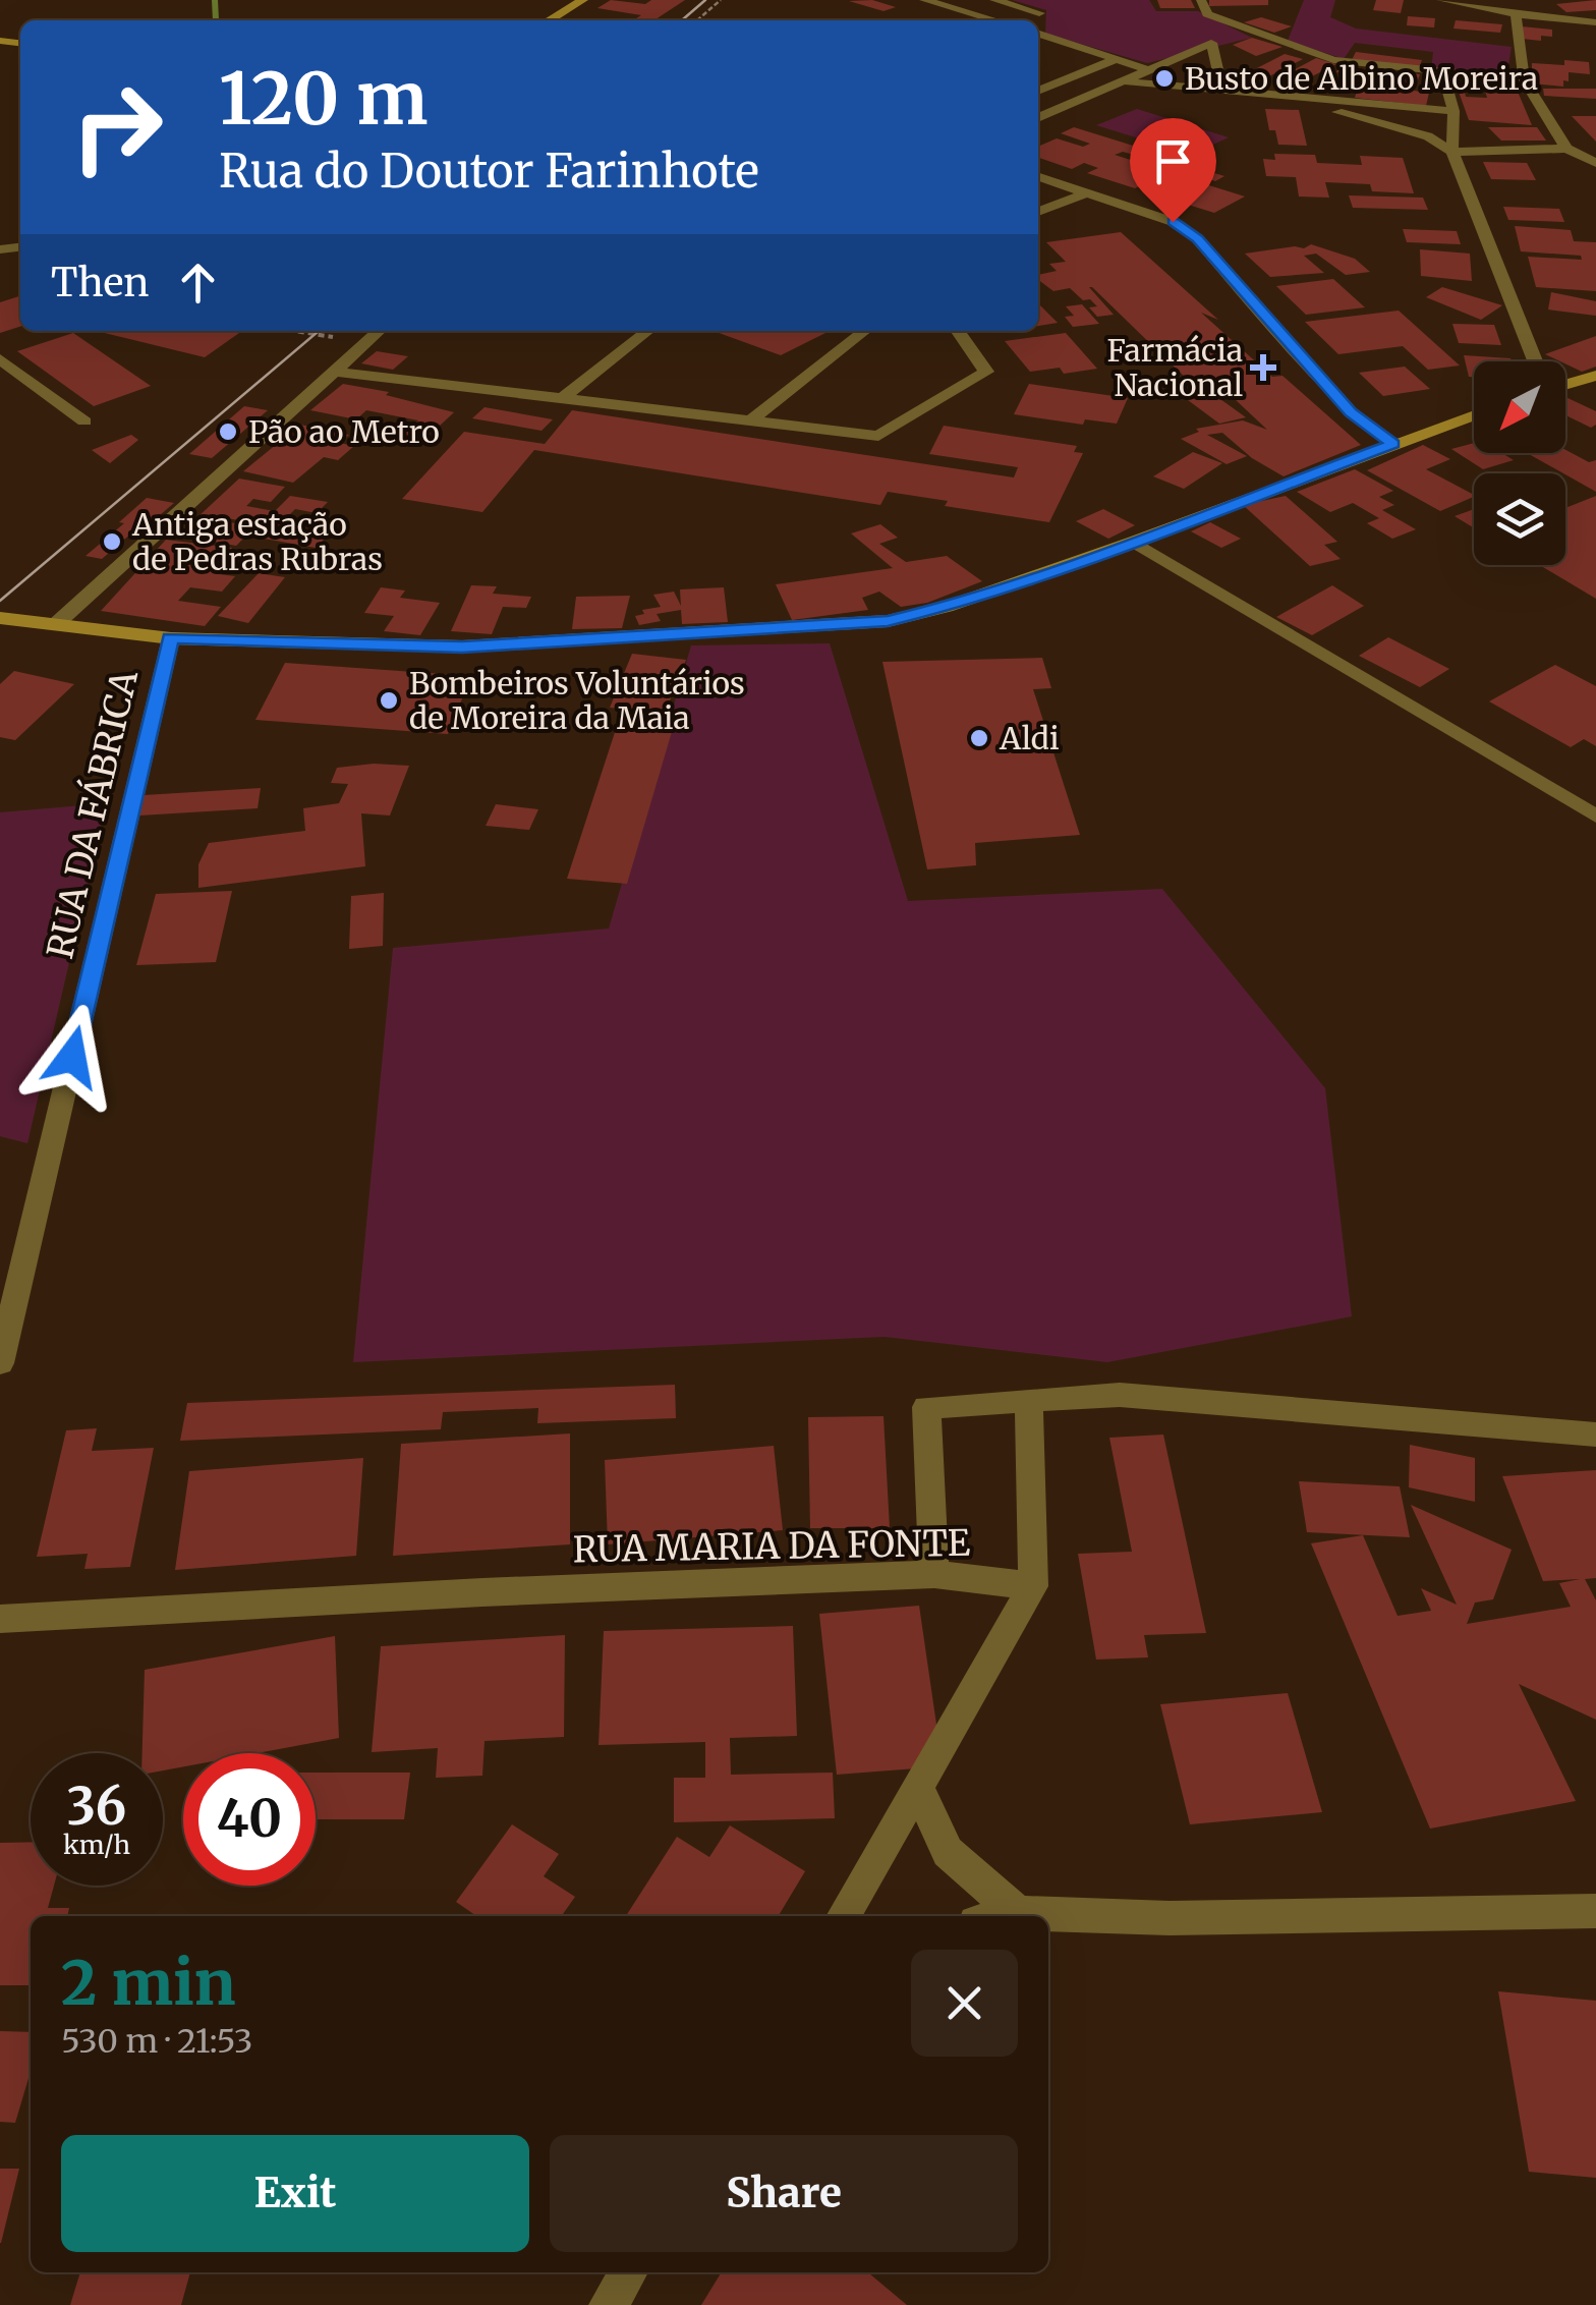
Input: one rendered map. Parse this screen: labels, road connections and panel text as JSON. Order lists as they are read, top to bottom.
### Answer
{
  "streets": {
    "street": ["RUA DA FÁBRICA", "RUA MARIA DA FONTE"]
  },
  "places": {
    "other": [
      "Busto de Albino Moreira",
      "Pão ao Metro",
      "Antiga estação de Pedras Rubras",
      "Bombeiros Voluntários de Moreira da Maia",
      "Aldi"
    ],
    "health": ["Farmácia Nacional"]
  },
  "north": "bottom left",
  "page": {
    "turn": ["120 m", "Rua do Doutor Farinhote"],
    "then": "Then",
    "speed": "36 km/h",
    "limit": "40",
    "heading": ["2 min", "530 m · 21:53"],
    "buttons": ["Exit", "Share"]
  }
}
